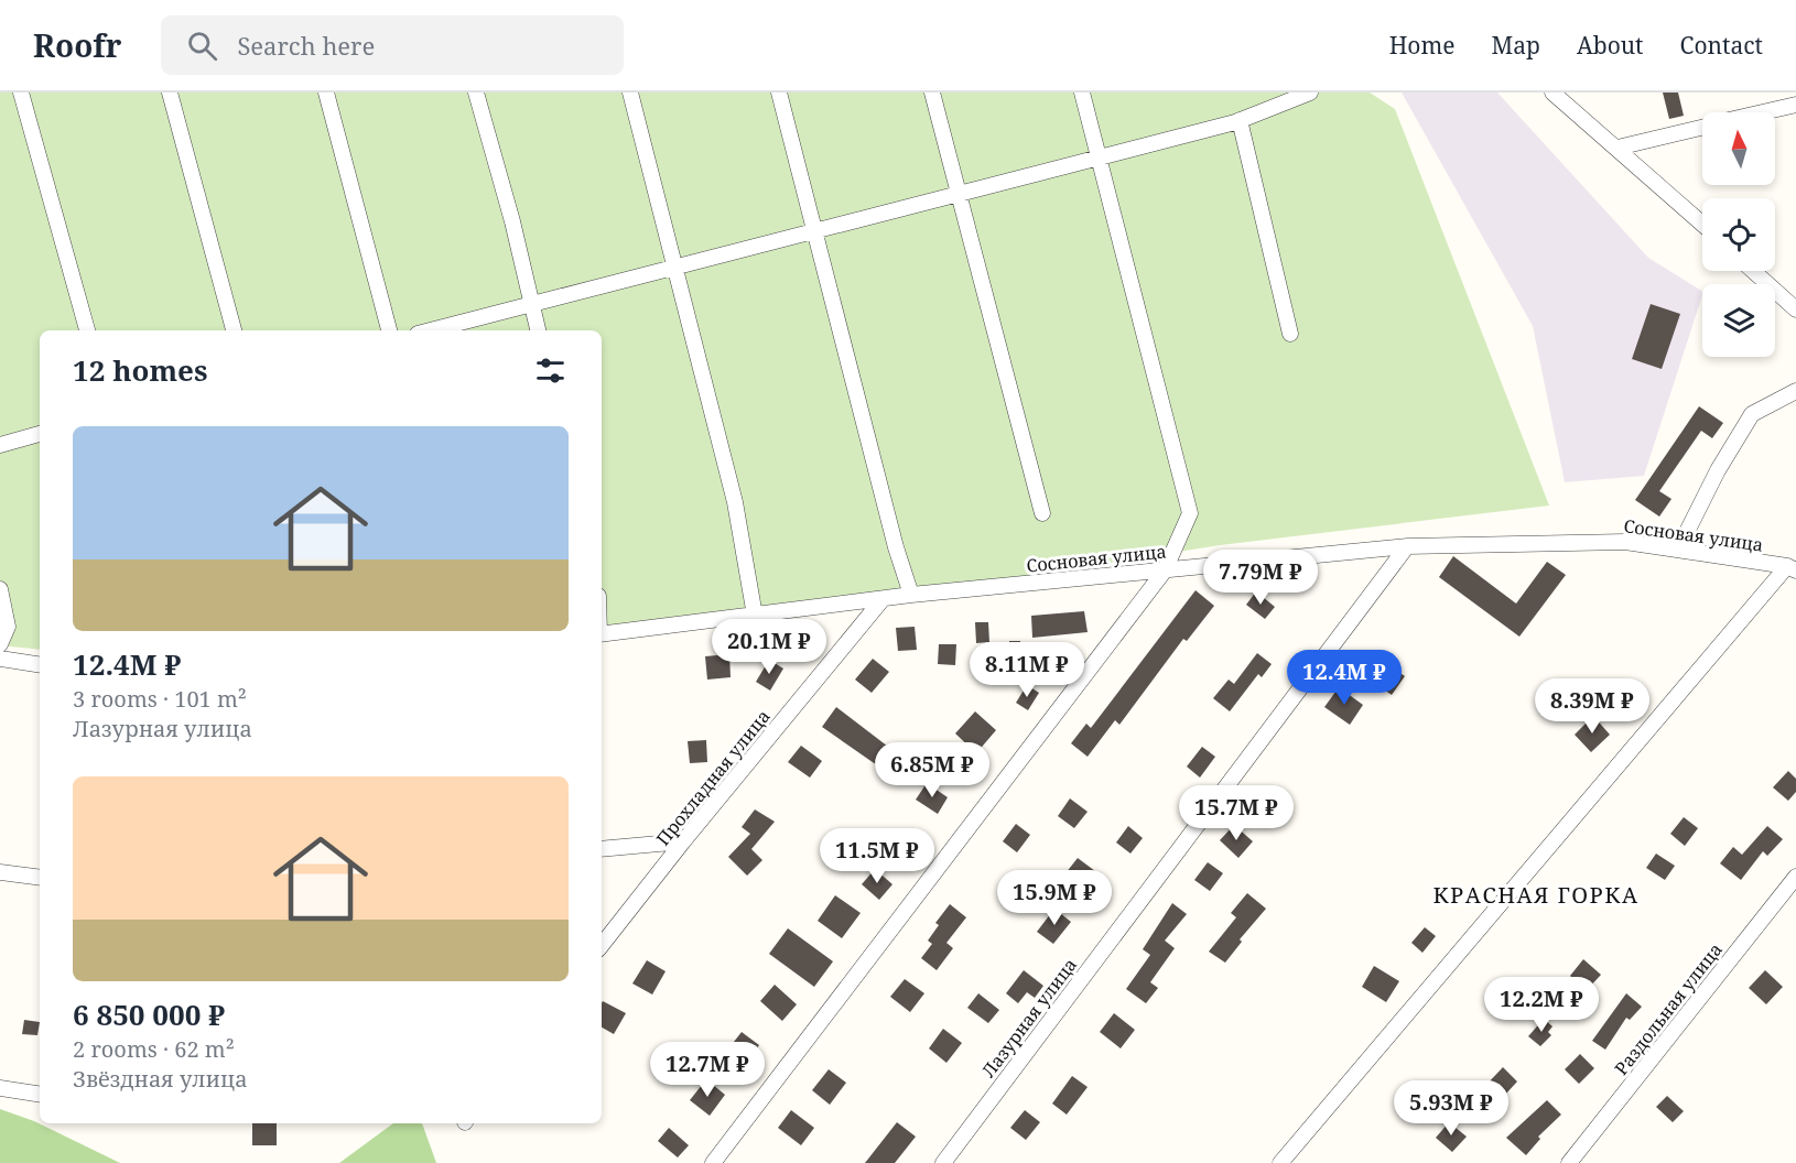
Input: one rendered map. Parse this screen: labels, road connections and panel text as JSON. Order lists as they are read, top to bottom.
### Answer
{
  "streets": {
    "street": [
      "Сосновая улица",
      "Прохладная улица",
      "Раздольная улица",
      "Лазурная улица"
    ]
  },
  "crossings": [
    ["Сосновая улица", "Прохладная улица"],
    ["Сосновая улица", "Лазурная улица"]
  ],
  "districts": ["КРАСНАЯ ГОРКА"],
  "north": "top",
  "page": {
    "header": "Roofr",
    "search": "Search here",
    "nav": [
      "Home",
      "Map",
      "About",
      "Contact"
    ],
    "heading": "12 homes",
    "list": [
      {
        "name": "12.4M ₽",
        "note": "3 rooms · 101 m² · Лазурная улица"
      },
      {
        "name": "6 850 000 ₽",
        "note": "2 rooms · 62 m² · Звёздная улица"
      }
    ],
    "price": [
      "7.79M ₽",
      "20.1M ₽",
      "8.11M ₽",
      "12.4M ₽",
      "8.39M ₽",
      "6.85M ₽",
      "15.7M ₽",
      "11.5M ₽",
      "15.9M ₽",
      "12.2M ₽",
      "12.7M ₽",
      "5.93M ₽"
    ]
  }
}
